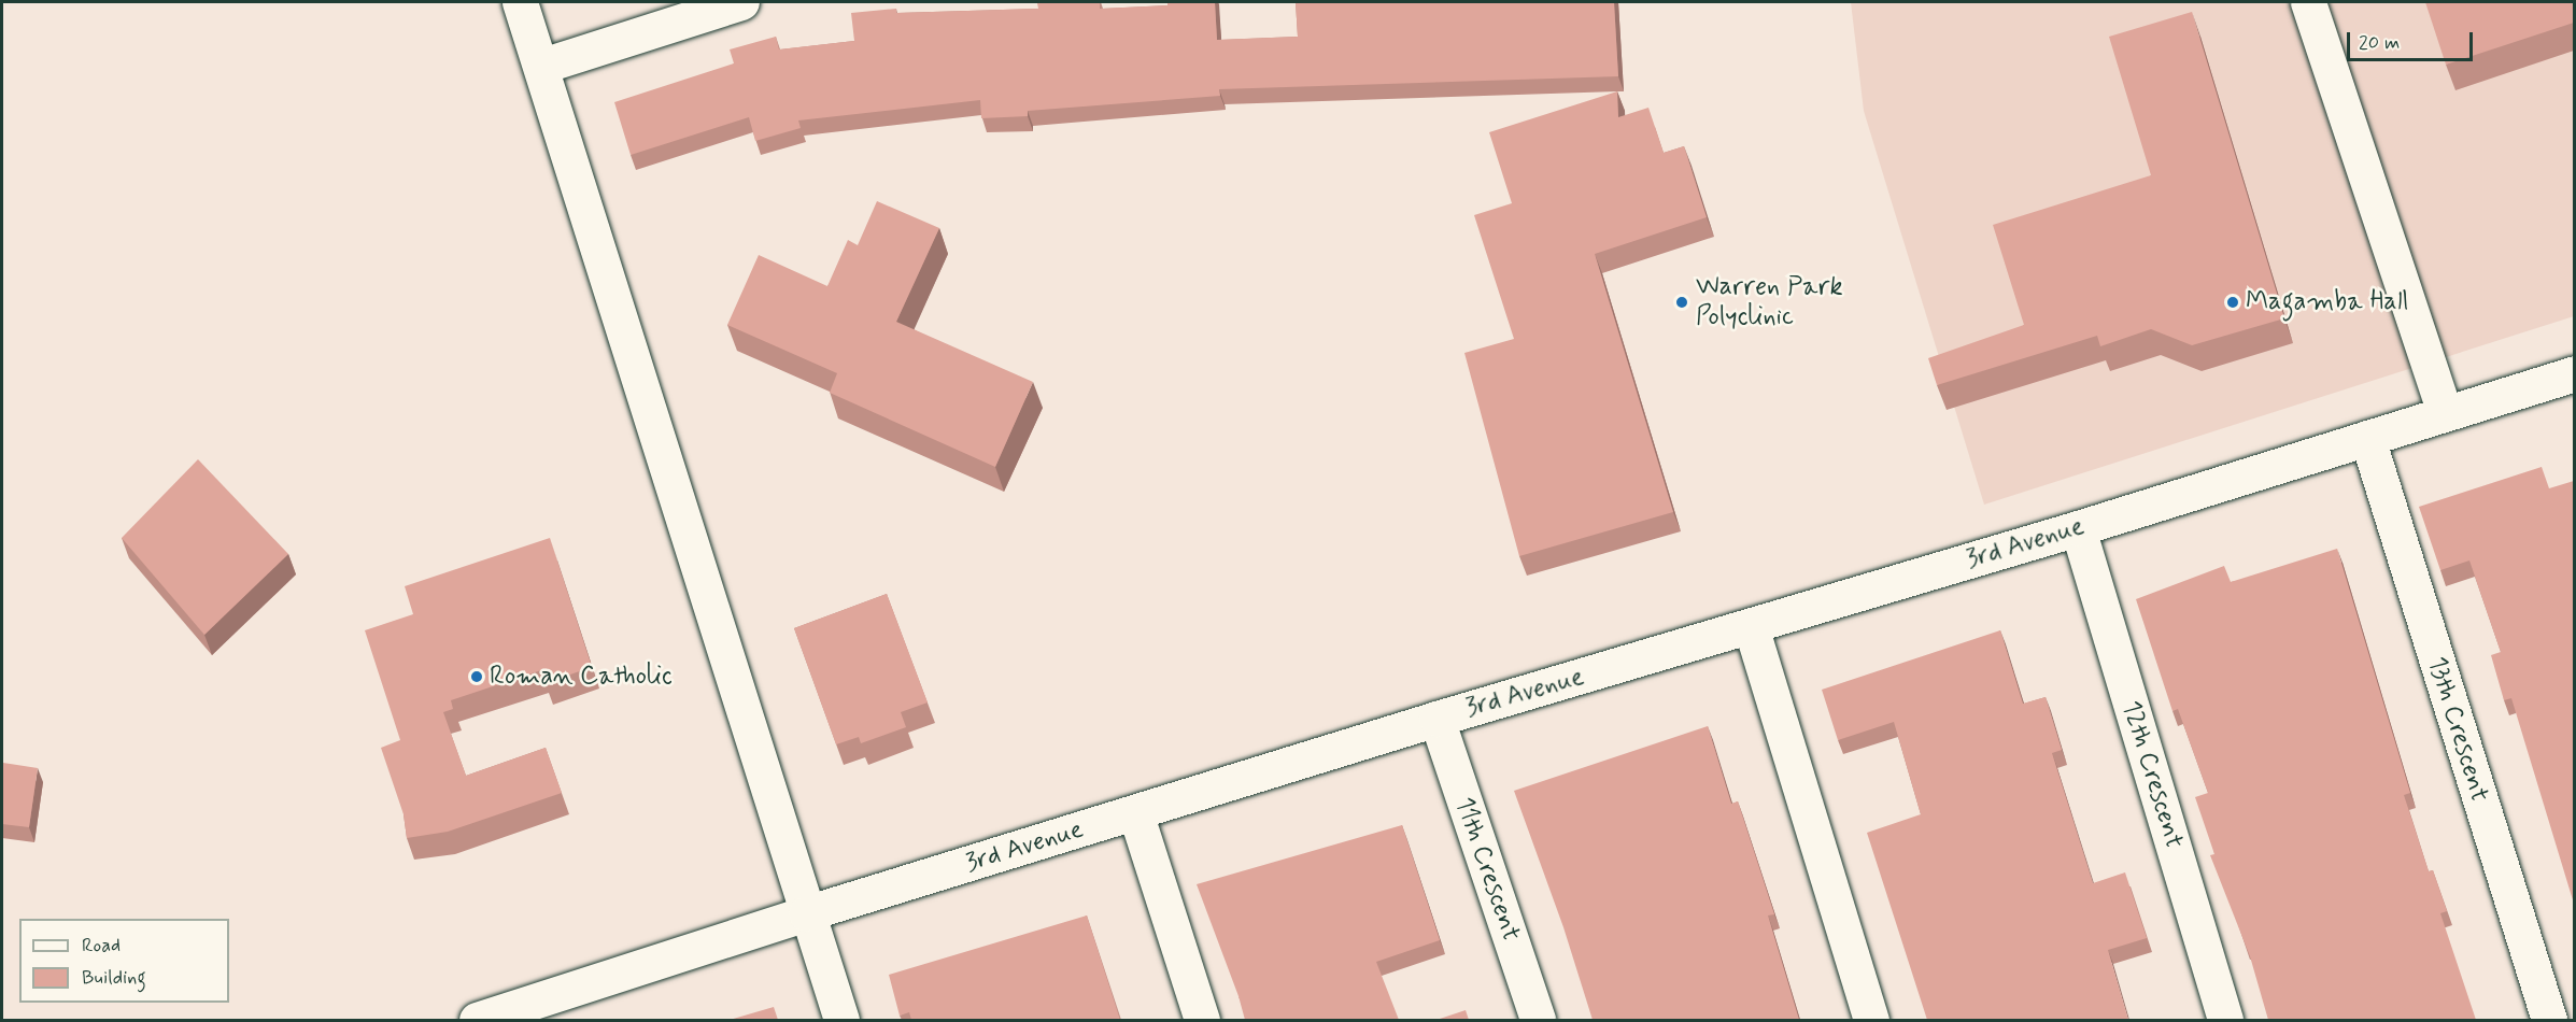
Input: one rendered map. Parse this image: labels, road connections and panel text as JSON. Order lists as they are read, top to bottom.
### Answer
{
  "streets": {
    "street": [
      "3rd Avenue",
      "13th Crescent",
      "12th Crescent",
      "11th Crescent"
    ]
  },
  "crossings": [
    ["3rd Avenue", "13th Crescent"],
    ["3rd Avenue", "12th Crescent"],
    ["3rd Avenue", "11th Crescent"]
  ],
  "places": ["Warren Park Polyclinic", "Magamba Hall", "Roman Catholic"],
  "legend": ["Road", "Building"],
  "scale_bar": "20 m"
}
